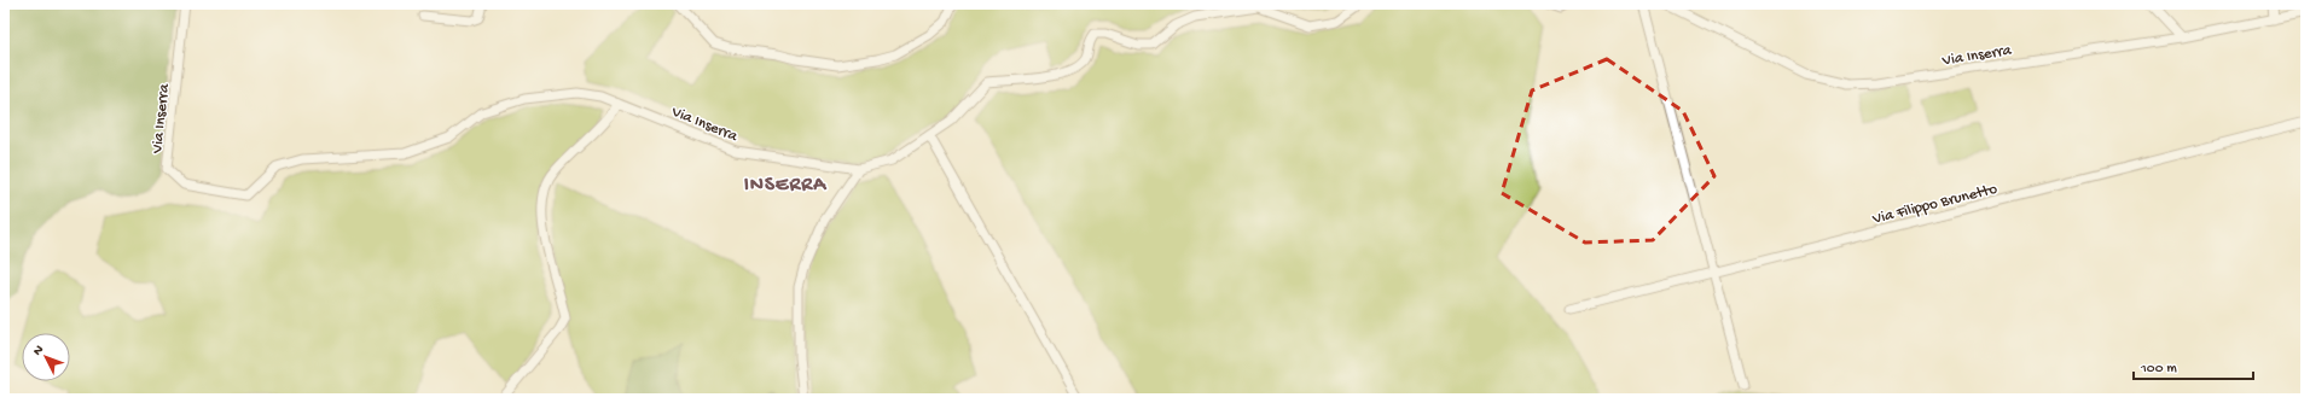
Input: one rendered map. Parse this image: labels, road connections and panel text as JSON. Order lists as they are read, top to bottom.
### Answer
{
  "streets": {
    "street": ["Via Inserra", "Via Filippo Brunetto"]
  },
  "districts": ["INSERRA"],
  "scale_bar": "100 m",
  "north": "top left"
}
